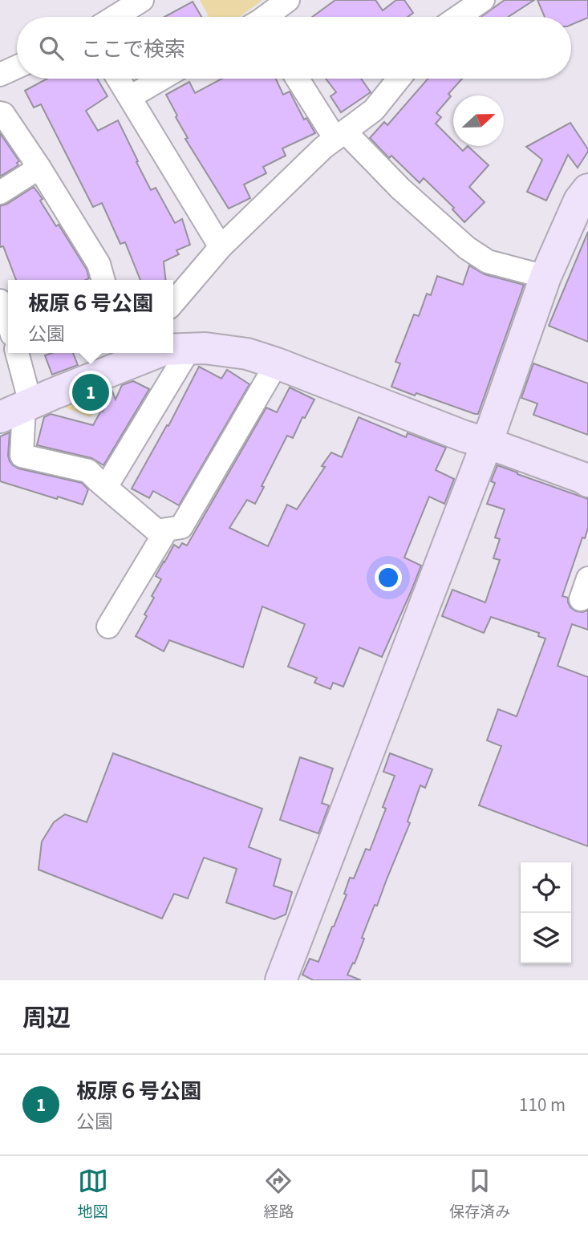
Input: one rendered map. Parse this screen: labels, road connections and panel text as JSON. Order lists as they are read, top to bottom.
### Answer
{
  "north": "right",
  "page": {
    "search": "ここで検索",
    "popup": ["板原６号公園", "公園"],
    "pins": "1",
    "heading": "周辺",
    "list": [
      {
        "mark": "1",
        "name": "板原６号公園",
        "note": "公園",
        "value": "110 m"
      }
    ],
    "nav": ["地図", "経路", "保存済み"]
  }
}
